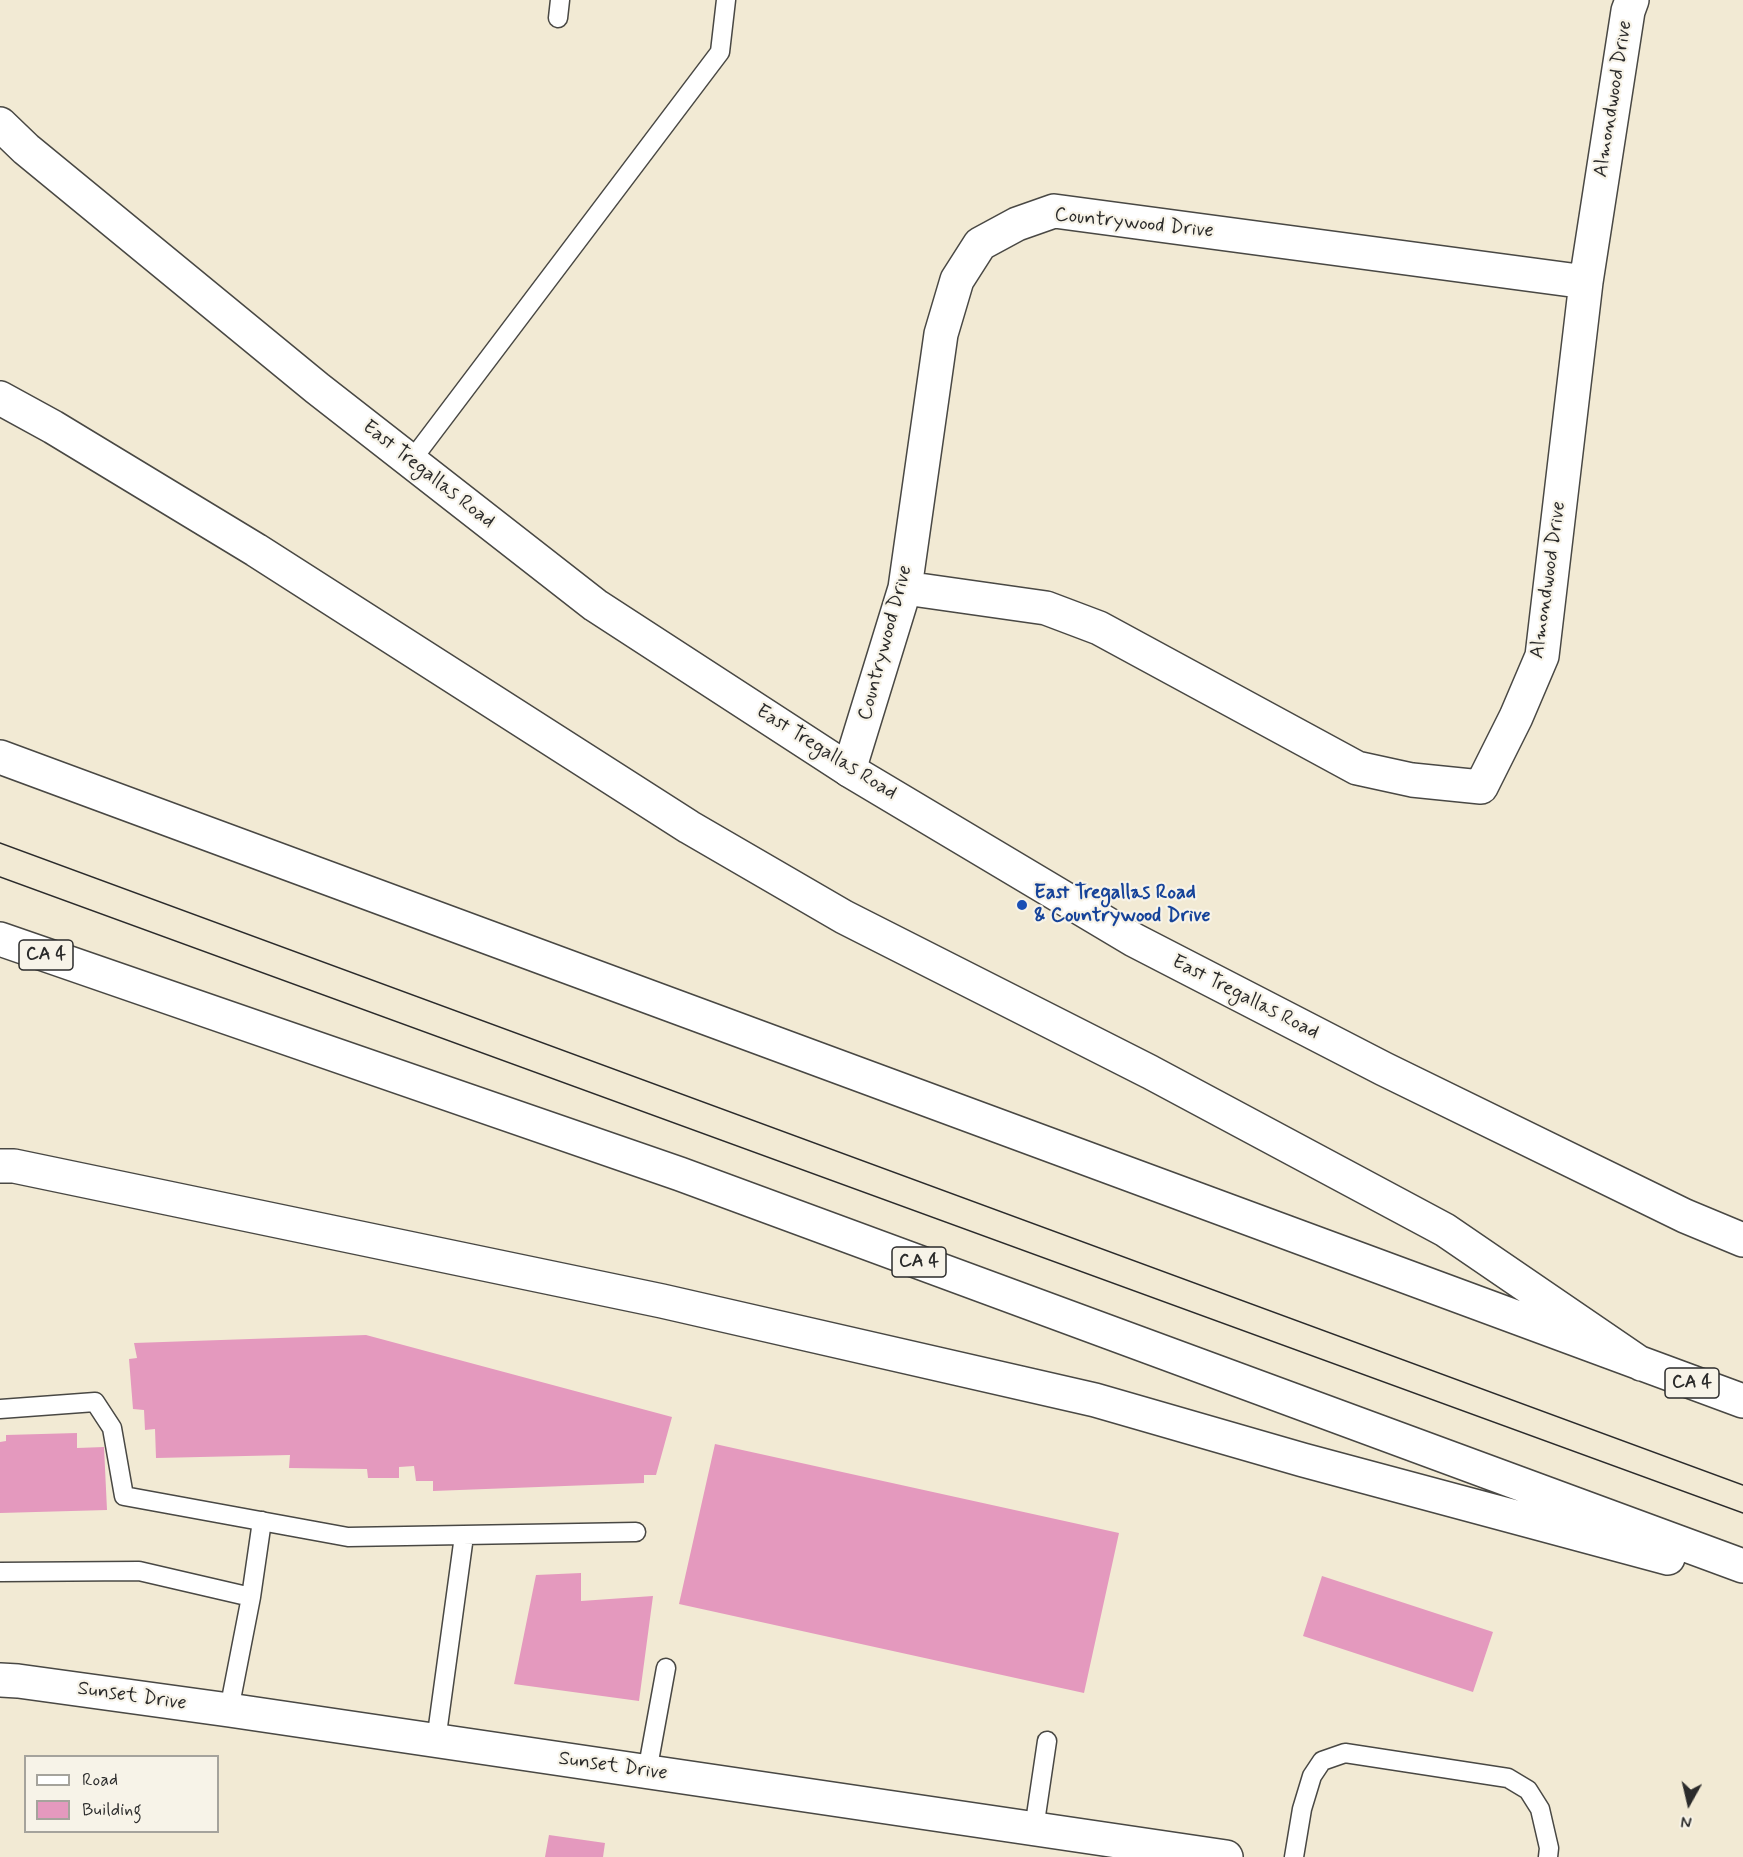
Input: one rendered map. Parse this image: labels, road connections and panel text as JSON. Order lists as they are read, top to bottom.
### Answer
{
  "streets": {
    "main road": [
      "Almondwood Drive",
      "Countrywood Drive",
      "East Tregallas Road",
      "CA 4",
      "Sunset Drive"
    ]
  },
  "crossings": [
    ["Almondwood Drive", "Countrywood Drive"],
    ["Countrywood Drive", "East Tregallas Road"]
  ],
  "places": ["East Tregallas Road & Countrywood Drive"],
  "legend": ["Road", "Building"],
  "north": "bottom"
}
